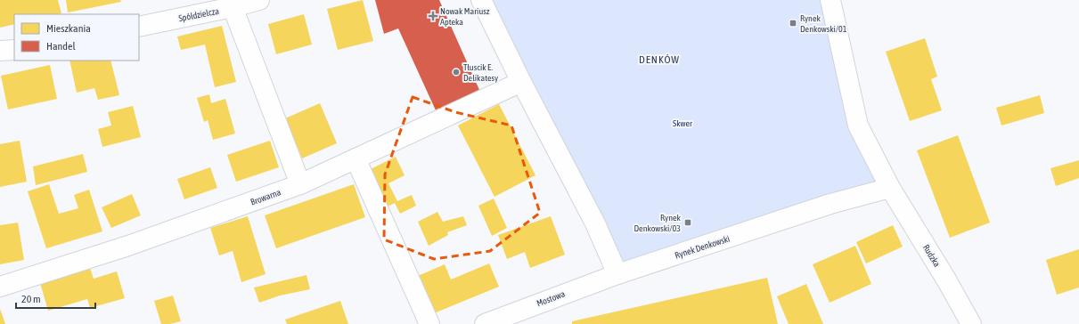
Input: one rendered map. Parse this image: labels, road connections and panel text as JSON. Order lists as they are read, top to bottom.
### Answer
{
  "streets": {
    "street": [
      "Spółdzielcza",
      "Browarna",
      "Rynek Denkowski",
      "Rudzka",
      "Mostowa"
    ]
  },
  "crossings": [
    ["Rynek Denkowski", "Rudzka"],
    ["Rynek Denkowski", "Mostowa"]
  ],
  "districts": ["DENKÓW"],
  "parks": ["Skwer"],
  "places": {
    "health": ["Nowak Mariusz Apteka"],
    "transit": ["Rynek Denkowski/01", "Rynek Denkowski/03"],
    "other": ["Tłuscik E. Delikatesy"]
  },
  "legend": ["Mieszkania", "Handel"],
  "scale_bar": "20 m"
}
